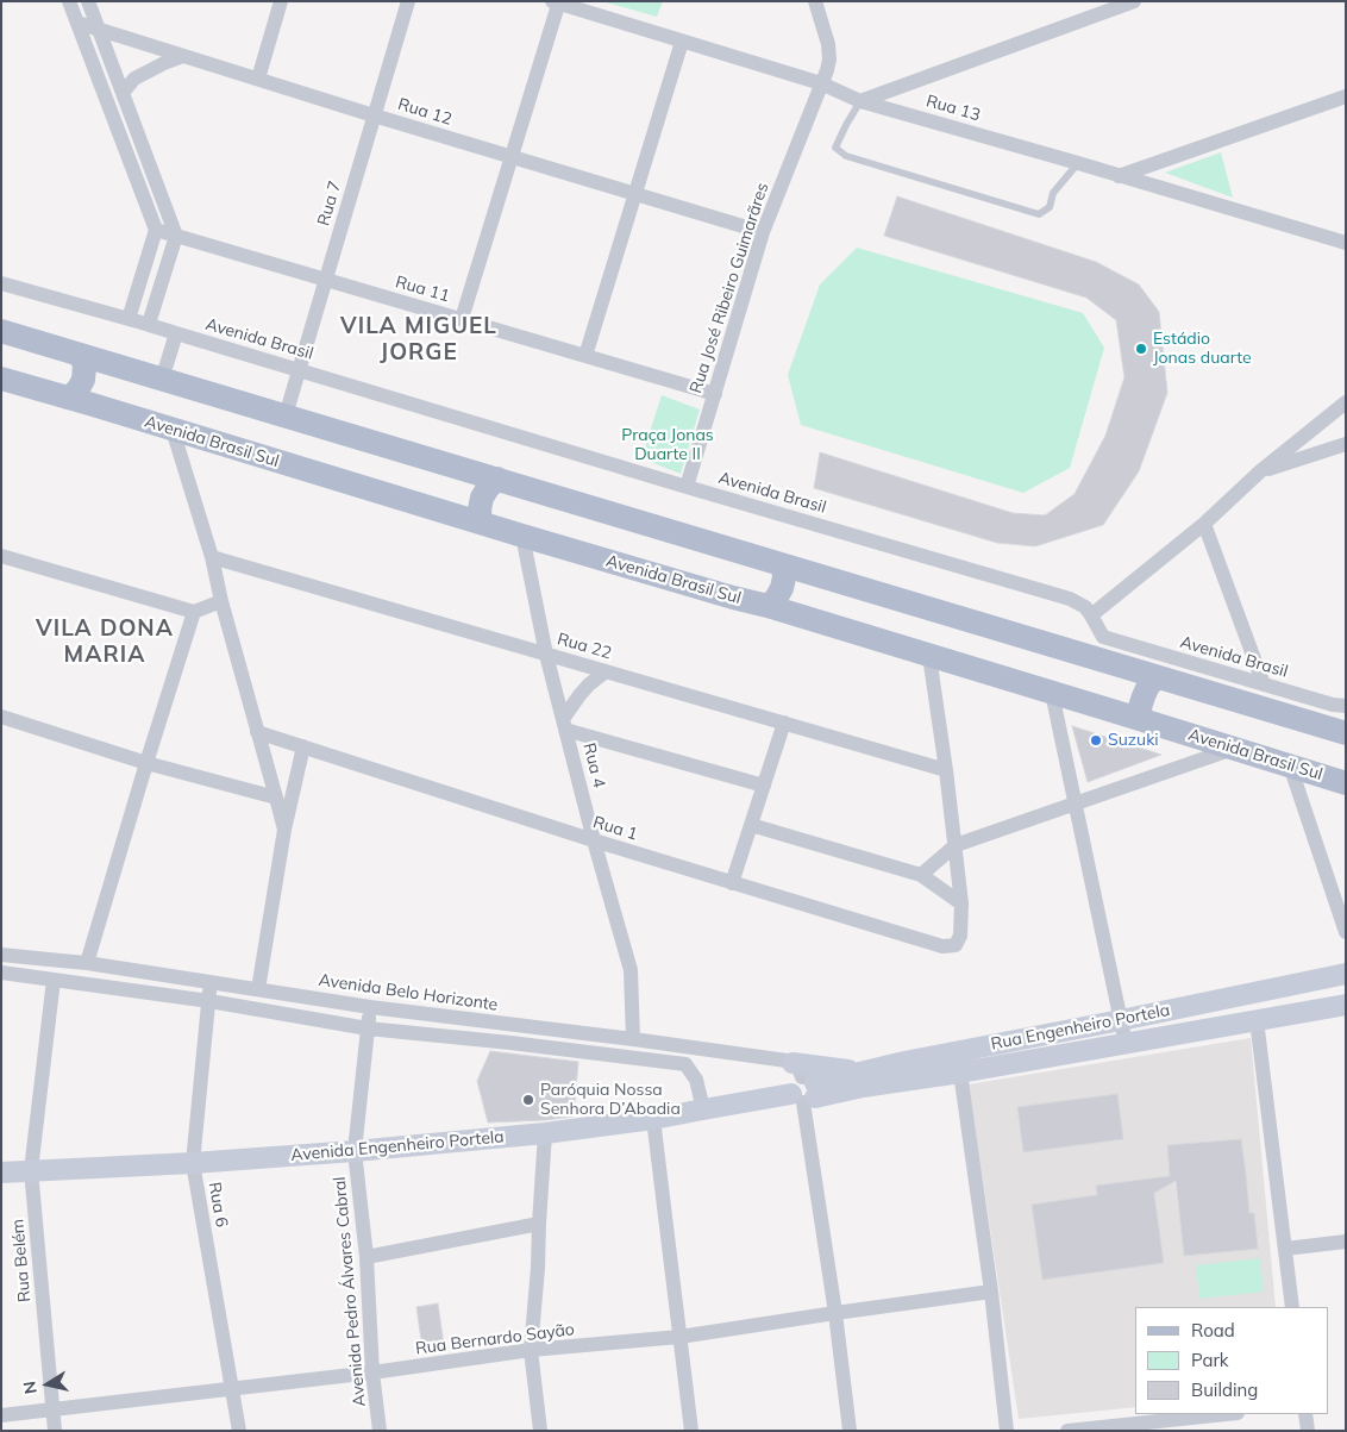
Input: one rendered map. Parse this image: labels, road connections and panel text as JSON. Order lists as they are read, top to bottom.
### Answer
{
  "streets": {
    "main road": ["Avenida Brasil Sul"],
    "street": [
      "Rua 13",
      "Rua 12",
      "Rua 7",
      "Rua José Ribeiro Guimarãres",
      "Rua 11",
      "Avenida Brasil",
      "Rua 22",
      "Rua 4",
      "Rua 1",
      "Avenida Belo Horizonte",
      "Rua Engenheiro Portela",
      "Avenida Engenheiro Portela",
      "Rua 6",
      "Rua Belém",
      "Avenida Pedro Álvares Cabral",
      "Rua Bernardo Sayão"
    ]
  },
  "crossings": [
    ["Rua 13", "Rua José Ribeiro Guimarãres"],
    ["Rua 12", "Rua 7"],
    ["Rua 12", "Rua José Ribeiro Guimarãres"],
    ["Rua 7", "Rua 11"],
    ["Rua 7", "Avenida Brasil"],
    ["Rua José Ribeiro Guimarãres", "Rua 11"],
    ["Rua José Ribeiro Guimarãres", "Avenida Brasil"],
    ["Avenida Brasil Sul", "Rua 4"],
    ["Rua 22", "Rua 4"],
    ["Rua 4", "Rua 1"],
    ["Rua 4", "Avenida Belo Horizonte"],
    ["Avenida Belo Horizonte", "Rua Engenheiro Portela"],
    ["Avenida Belo Horizonte", "Avenida Engenheiro Portela"],
    ["Avenida Belo Horizonte", "Rua 6"],
    ["Avenida Belo Horizonte", "Avenida Pedro Álvares Cabral"],
    ["Rua Engenheiro Portela", "Avenida Engenheiro Portela"],
    ["Avenida Engenheiro Portela", "Rua 6"],
    ["Avenida Engenheiro Portela", "Rua Belém"],
    ["Avenida Engenheiro Portela", "Avenida Pedro Álvares Cabral"],
    ["Rua 6", "Rua Bernardo Sayão"],
    ["Rua Belém", "Rua Bernardo Sayão"],
    ["Avenida Pedro Álvares Cabral", "Rua Bernardo Sayão"]
  ],
  "districts": ["VILA MIGUEL JORGE", "VILA DONA MARIA"],
  "parks": ["Praça Jonas Duarte II"],
  "places": ["Estádio Jonas duarte", "Suzuki", "Paróquia Nossa Senhora D’Abadia"],
  "legend": ["Road", "Park", "Building"],
  "north": "left"
}
